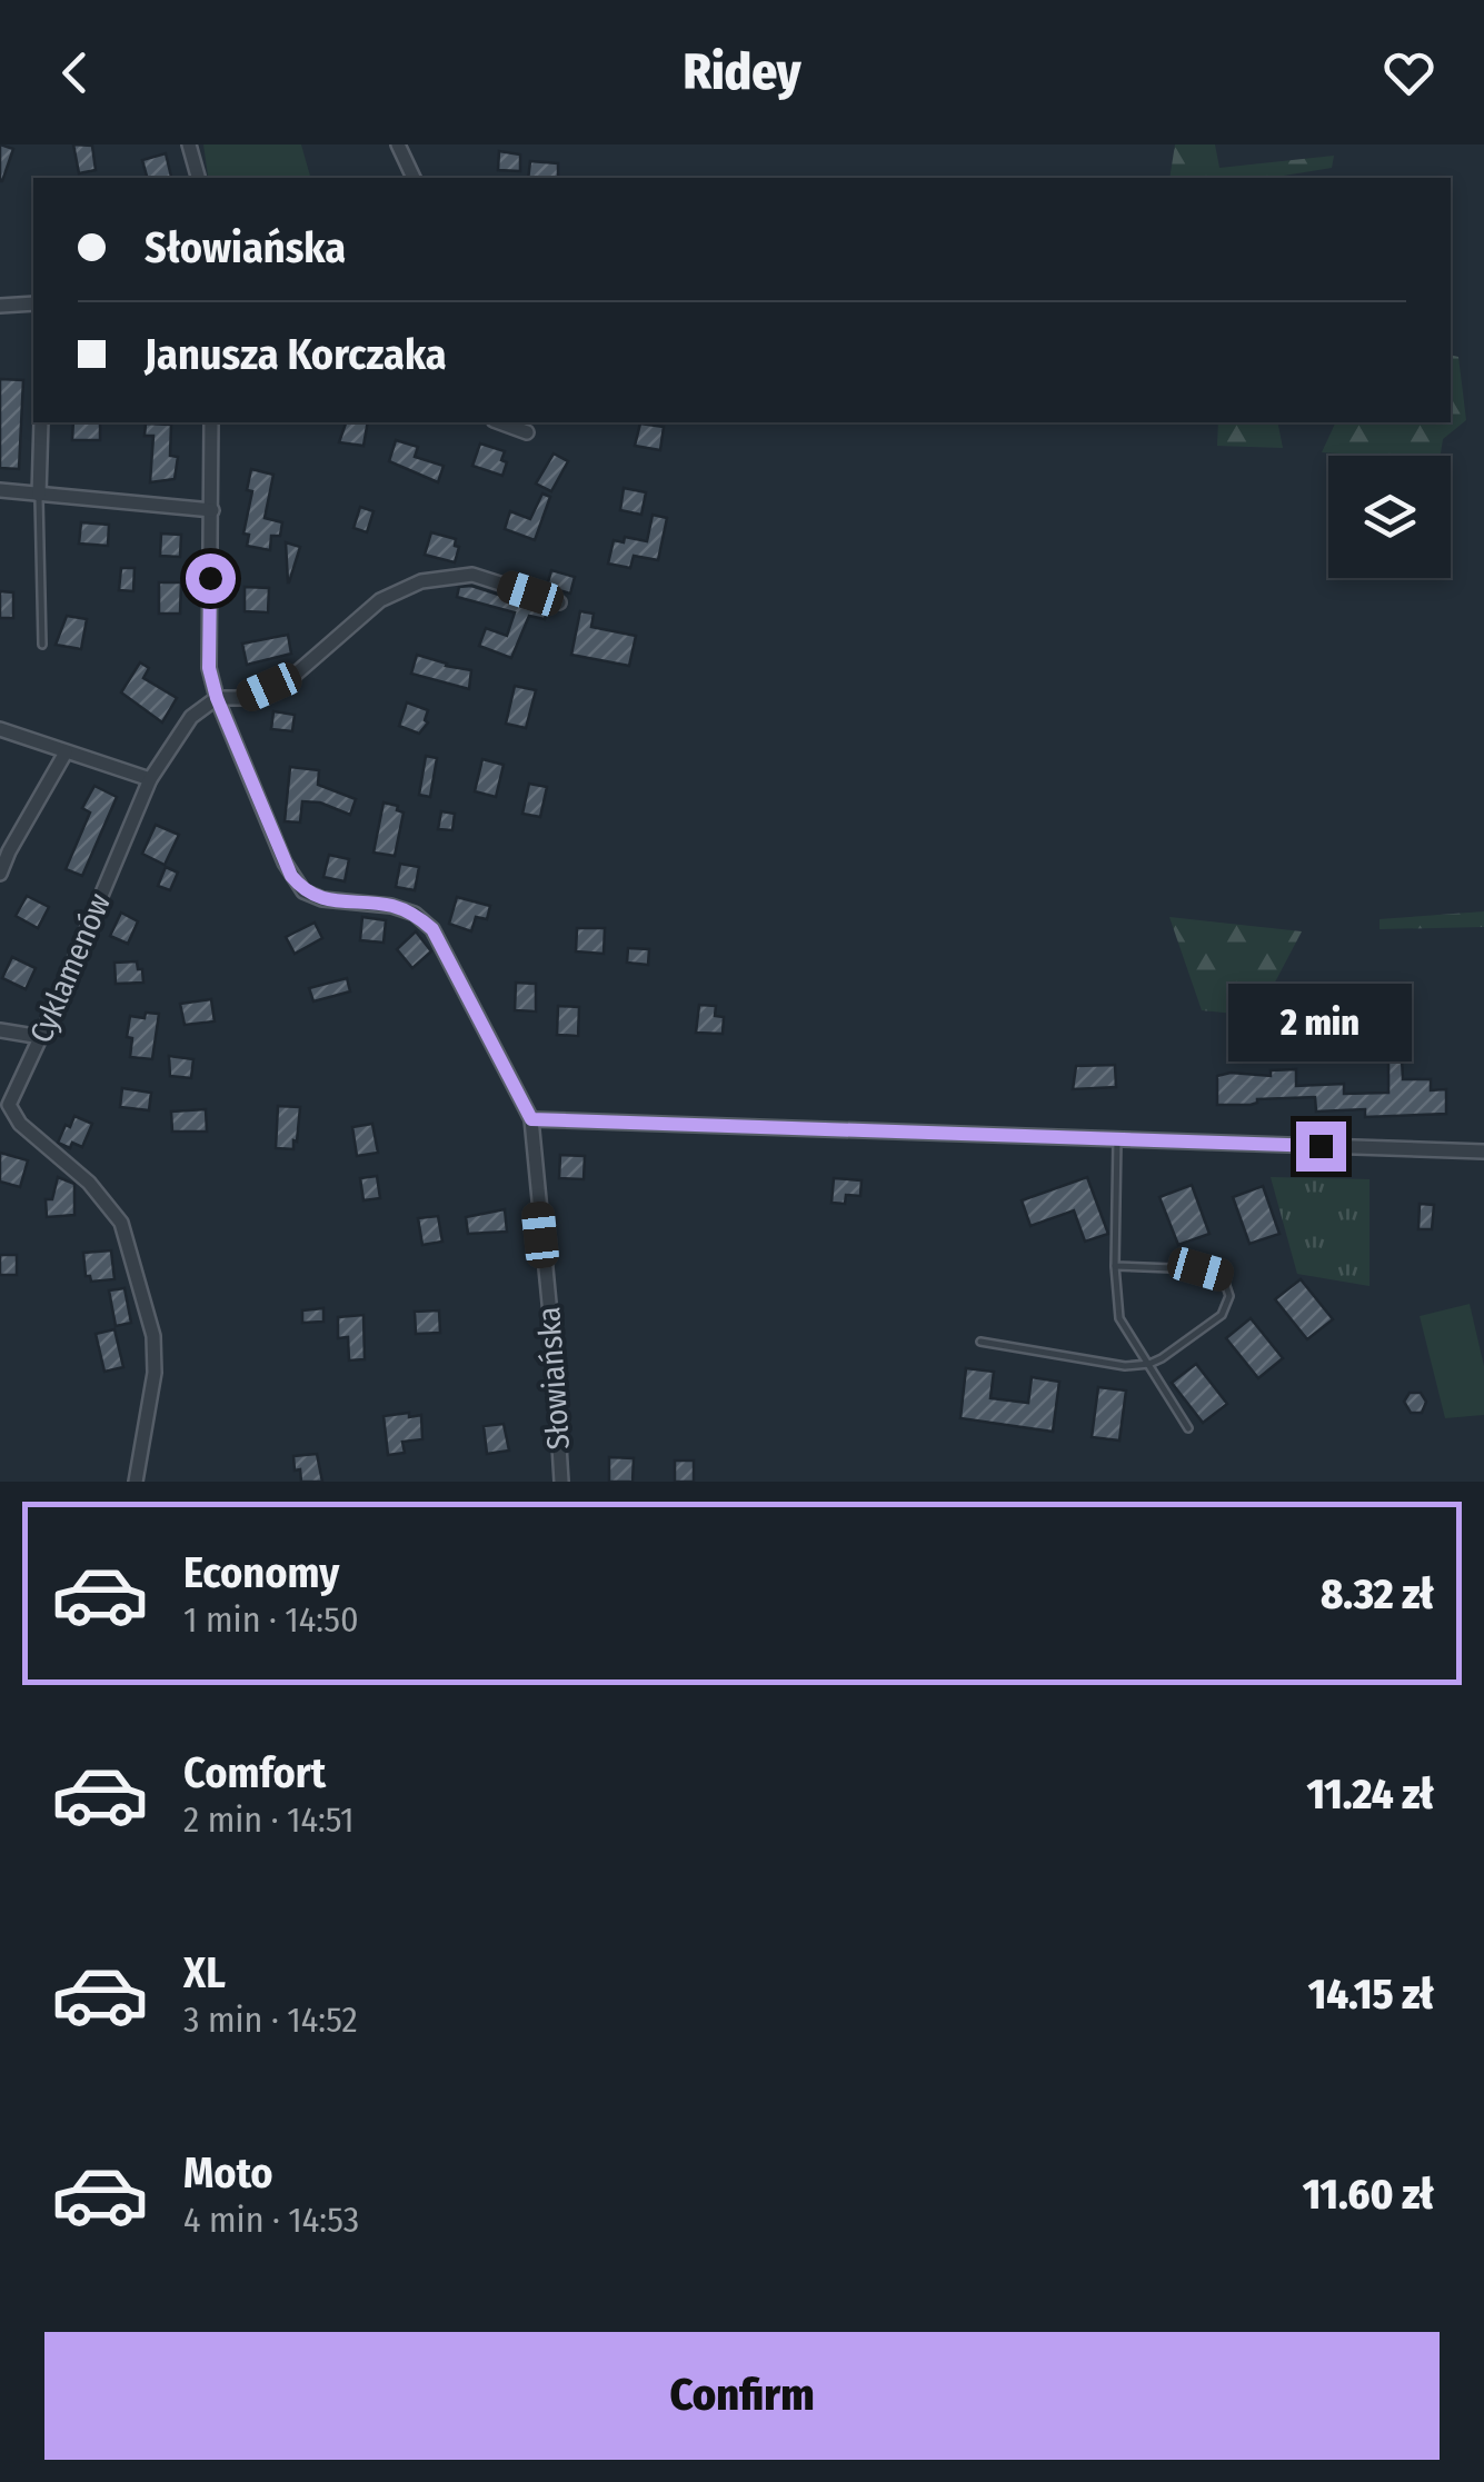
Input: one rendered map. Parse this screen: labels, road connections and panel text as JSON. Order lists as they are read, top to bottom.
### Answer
{
  "streets": {
    "street": ["Cyklamenów", "Słowiańska"]
  },
  "crossings": [
    ["Cyklamenów", "Słowiańska"]
  ],
  "page": {
    "header": "Ridey",
    "banner": ["Słowiańska", "Janusza Korczaka"],
    "bubble": "2 min",
    "list": [
      {
        "name": "Economy",
        "note": "1 min · 14:50",
        "value": "8.32 zł"
      },
      {
        "name": "Comfort",
        "note": "2 min · 14:51",
        "value": "11.24 zł"
      },
      {
        "name": "XL",
        "note": "3 min · 14:52",
        "value": "14.15 zł"
      },
      {
        "name": "Moto",
        "note": "4 min · 14:53",
        "value": "11.60 zł"
      }
    ],
    "buttons": "Confirm"
  }
}
